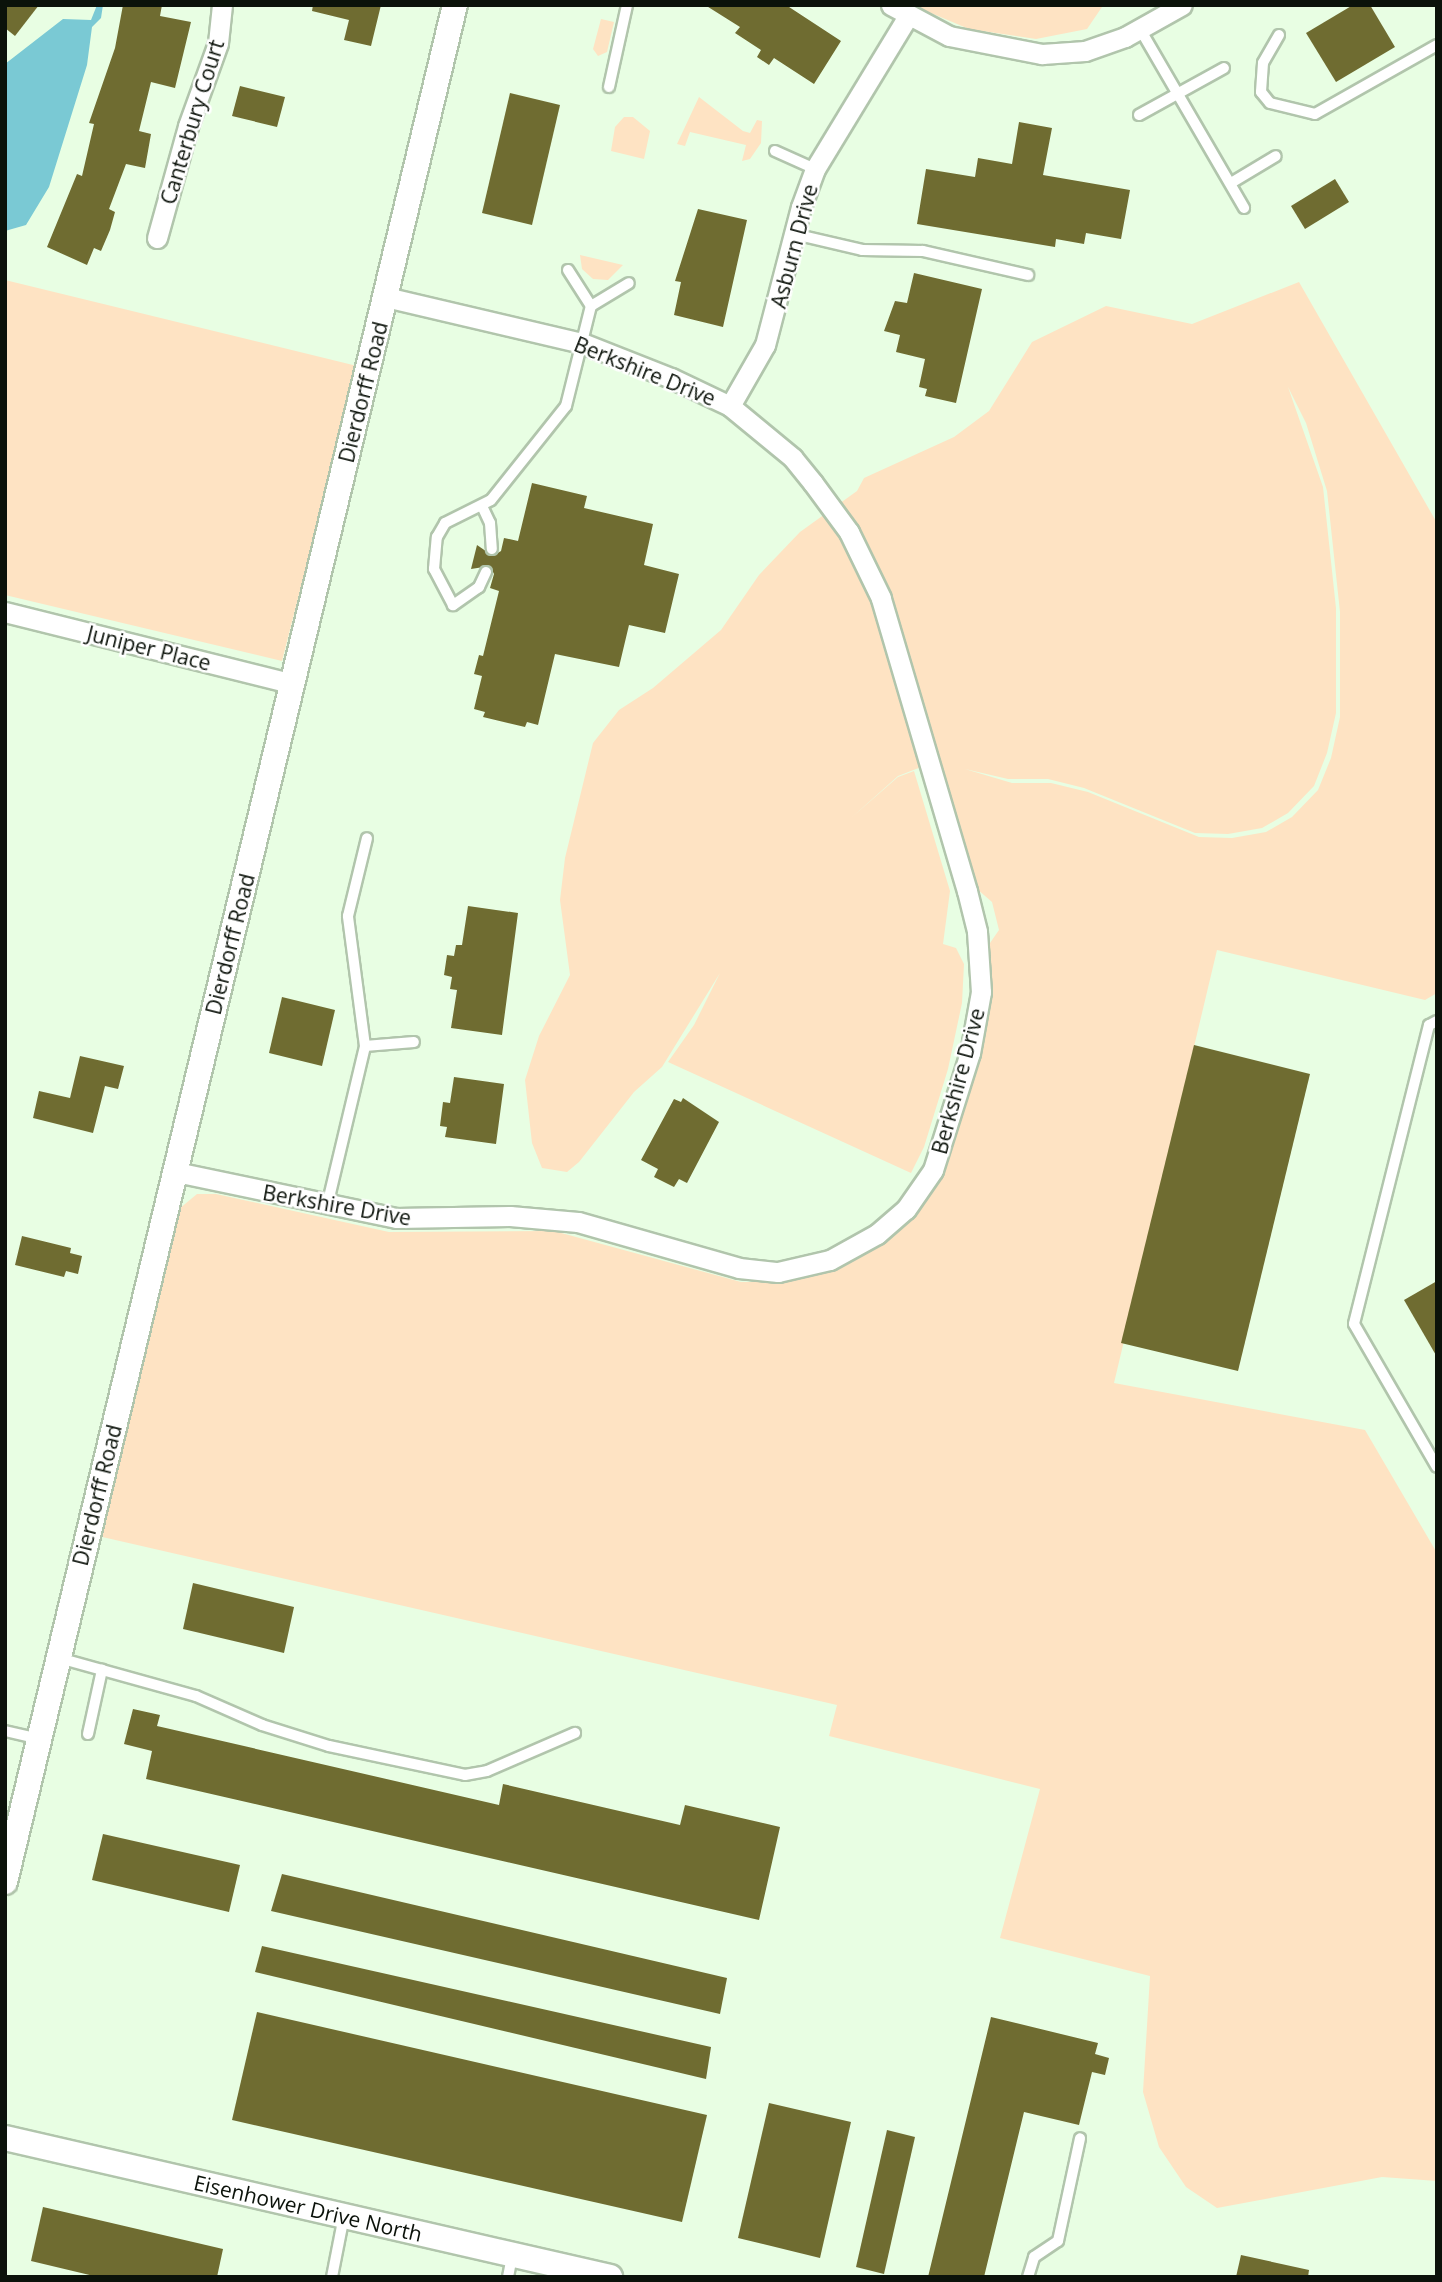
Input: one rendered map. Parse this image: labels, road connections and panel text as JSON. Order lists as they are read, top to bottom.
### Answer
{
  "streets": {
    "street": [
      "Canterbury Court",
      "Asburn Drive",
      "Berkshire Drive",
      "Dierdorff Road",
      "Juniper Place",
      "Eisenhower Drive North"
    ]
  },
  "crossings": [
    ["Asburn Drive", "Berkshire Drive"],
    ["Berkshire Drive", "Dierdorff Road"],
    ["Dierdorff Road", "Juniper Place"]
  ]
}
